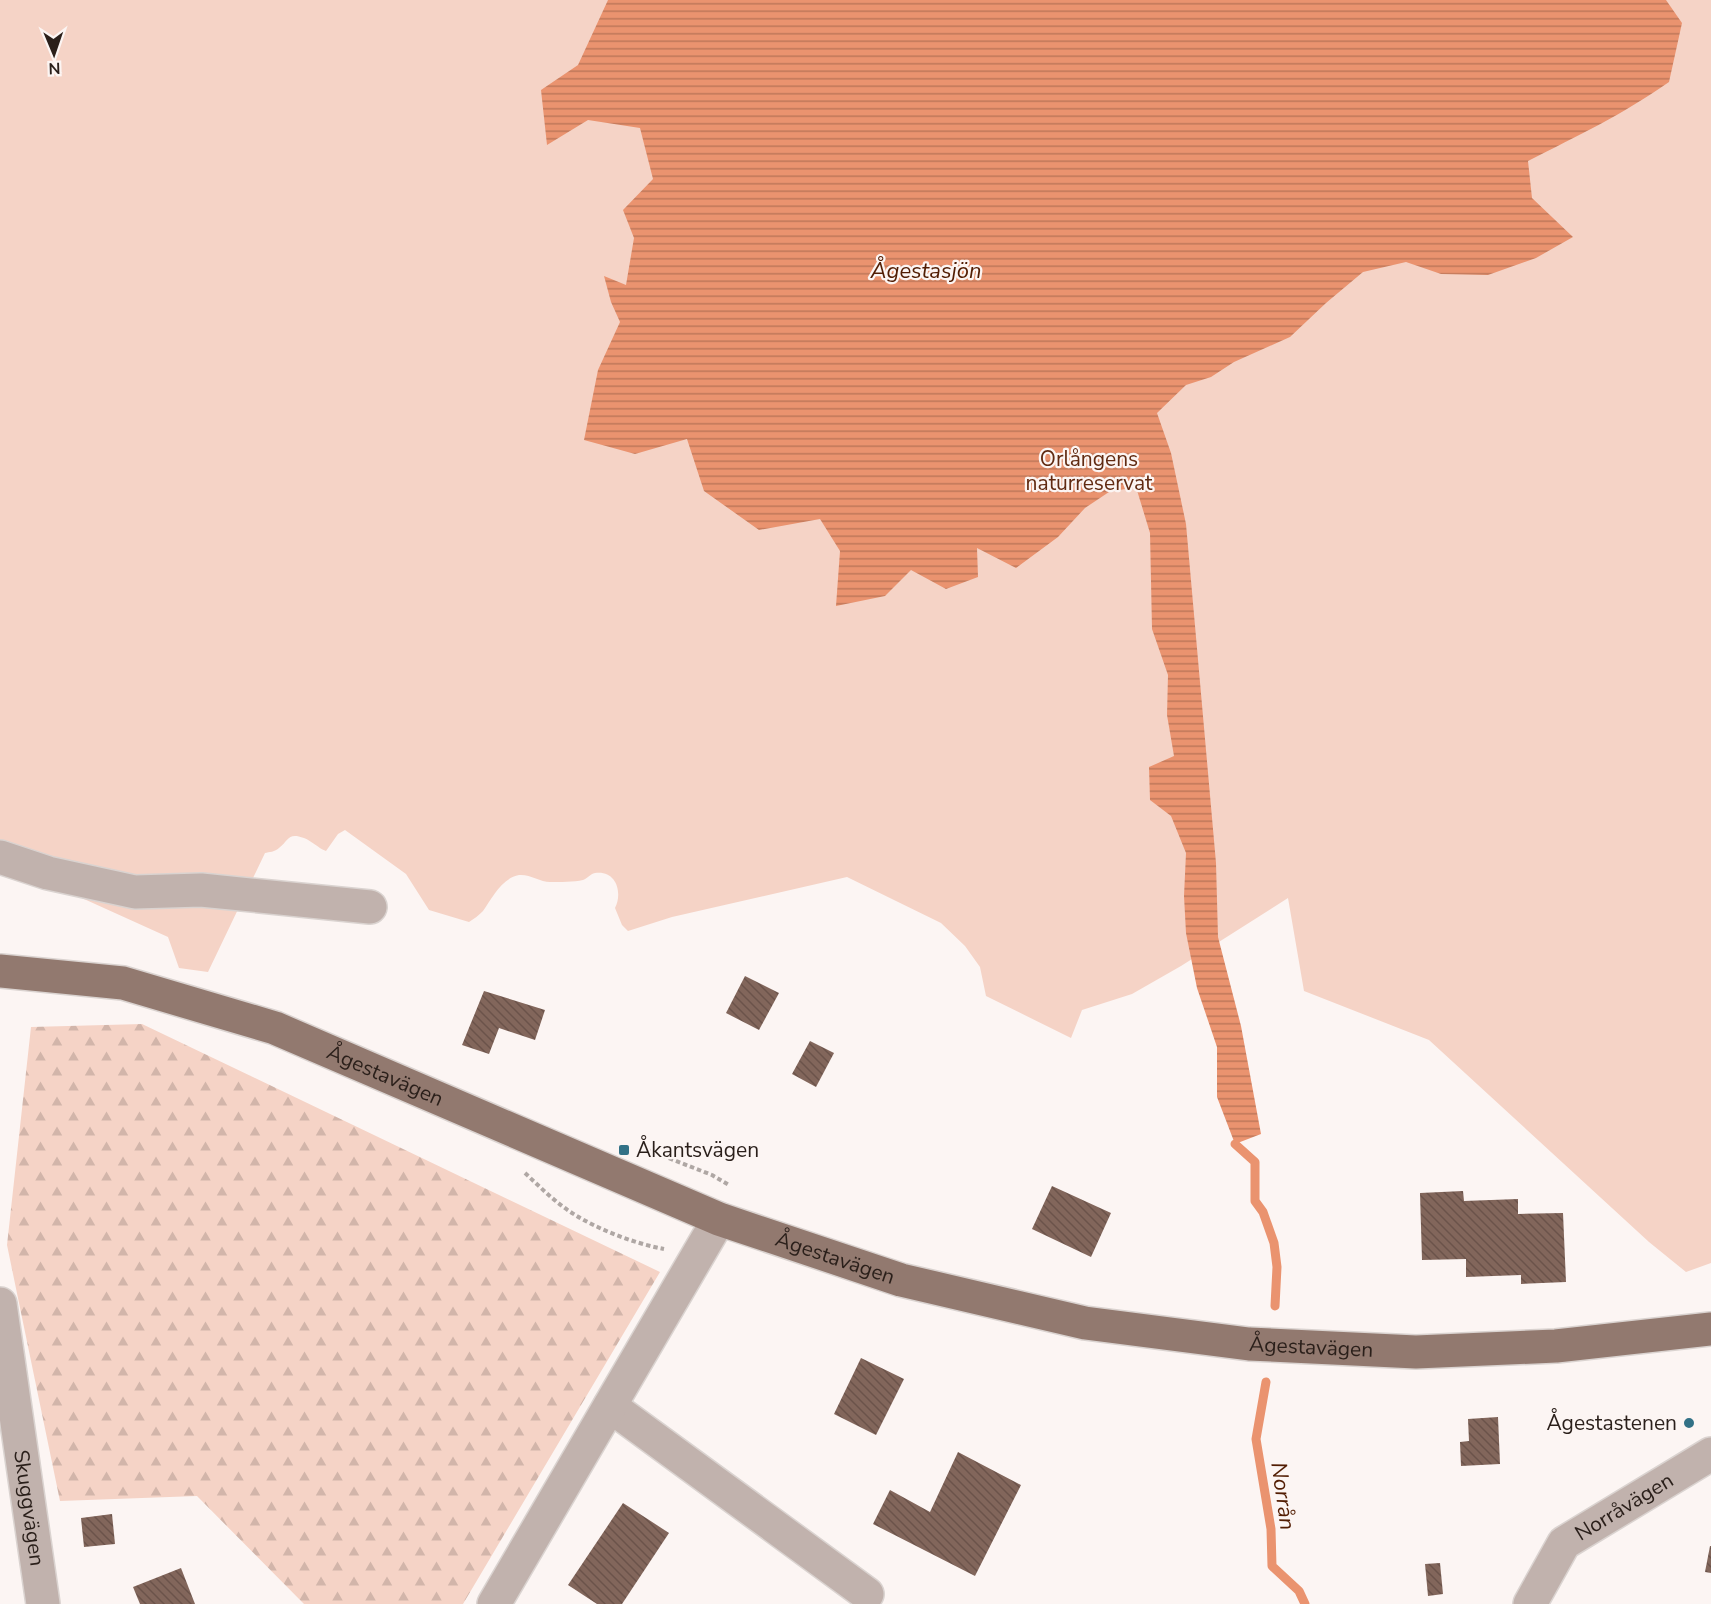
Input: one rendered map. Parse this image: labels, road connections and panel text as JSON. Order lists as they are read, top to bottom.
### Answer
{
  "streets": {
    "main road": ["Ågestavägen"],
    "street": ["Skuggvägen", "Norråvägen"]
  },
  "water": ["Ågestasjön", "Norrån"],
  "parks": ["Orlångens naturreservat"],
  "places": {
    "transit": ["Åkantsvägen"],
    "other": ["Ågestastenen"]
  },
  "north": "bottom"
}
